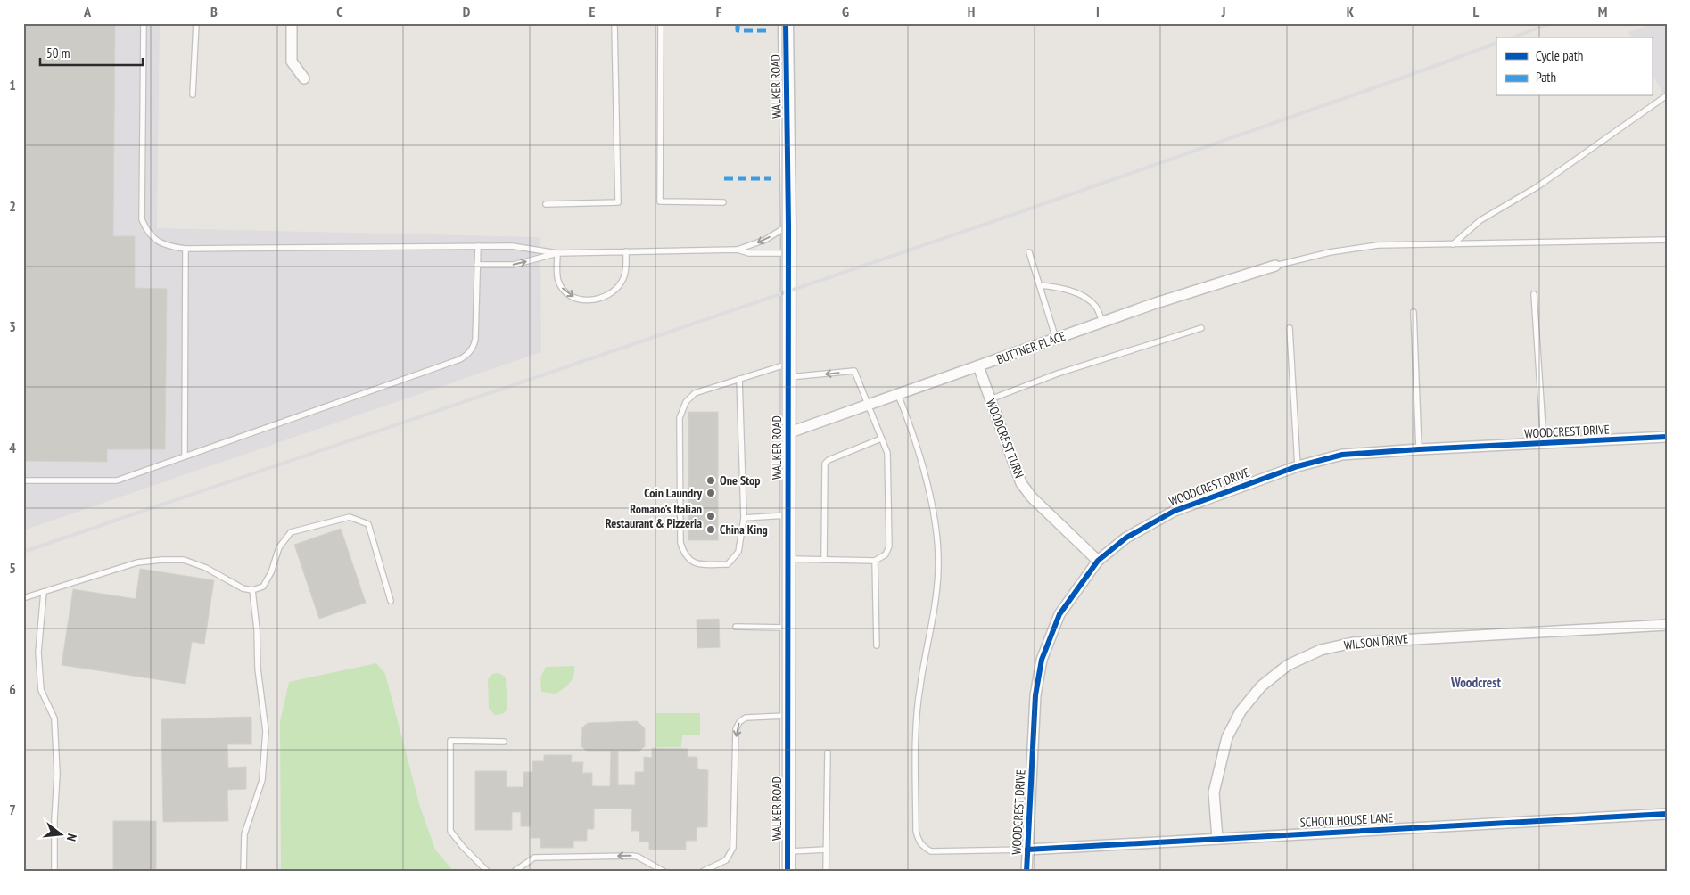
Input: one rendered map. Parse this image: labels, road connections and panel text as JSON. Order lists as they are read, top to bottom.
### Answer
{
  "streets": {
    "street": [
      "WALKER ROAD",
      "BUTTNER PLACE",
      "WOODCREST DRIVE",
      "WOODCREST TURN",
      "WILSON DRIVE",
      "SCHOOLHOUSE LANE"
    ]
  },
  "crossings": [
    ["WALKER ROAD", "BUTTNER PLACE"],
    ["BUTTNER PLACE", "WOODCREST TURN"],
    ["WOODCREST DRIVE", "WOODCREST TURN"],
    ["WOODCREST DRIVE", "SCHOOLHOUSE LANE"],
    ["WILSON DRIVE", "SCHOOLHOUSE LANE"]
  ],
  "districts": ["Woodcrest"],
  "places": [
    "One Stop",
    "Coin Laundry",
    "Romano’s Italian Restaurant & Pizzeria",
    "China King"
  ],
  "legend": ["Cycle path", "Path"],
  "scale_bar": "50 m",
  "north": "right",
  "grid": {
    "columns": [
      "A",
      "B",
      "C",
      "D",
      "E",
      "F",
      "G",
      "H",
      "I",
      "J",
      "K",
      "L",
      "M"
    ],
    "rows": [
      "1",
      "2",
      "3",
      "4",
      "5",
      "6",
      "7"
    ]
  }
}
